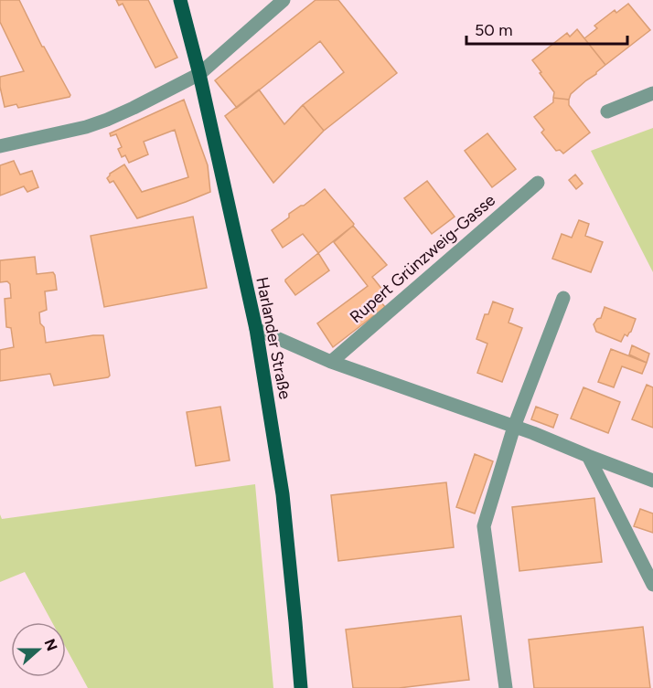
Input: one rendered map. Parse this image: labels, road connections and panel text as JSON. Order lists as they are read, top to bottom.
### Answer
{
  "streets": {
    "main road": ["Harlander Straße"],
    "street": ["Rupert Grünzweig-Gasse"]
  },
  "scale_bar": "50 m",
  "north": "right"
}
